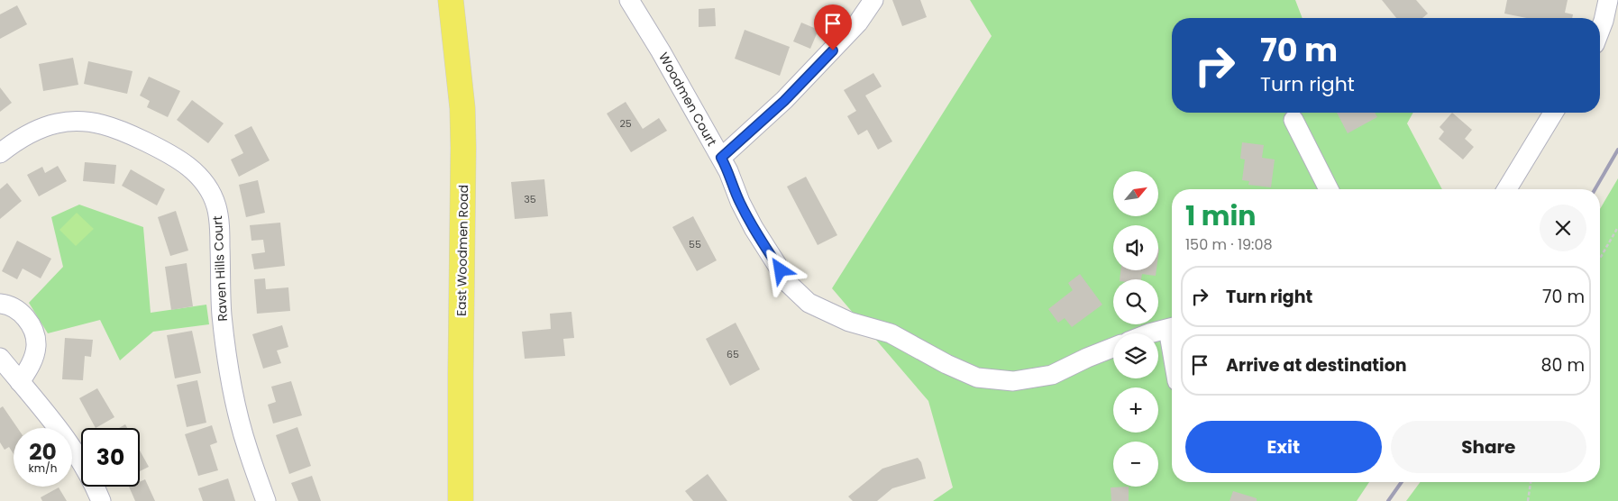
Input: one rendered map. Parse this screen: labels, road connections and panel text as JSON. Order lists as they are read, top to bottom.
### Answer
{
  "streets": {
    "main road": ["East Woodmen Road"],
    "street": ["Woodmen Court", "Raven Hills Court"]
  },
  "house_numbers": [
    "25",
    "35",
    "55",
    "65"
  ],
  "north": "top right",
  "page": {
    "turn": ["70 m", "Turn right"],
    "map_buttons": ["+", "−"],
    "heading": ["1 min", "150 m · 19:08"],
    "list": [
      {
        "name": "Turn right",
        "value": "70 m"
      },
      {
        "name": "Arrive at destination",
        "value": "80 m"
      }
    ],
    "buttons": ["Exit", "Share"],
    "speed": "20 km/h",
    "limit": "30"
  }
}
